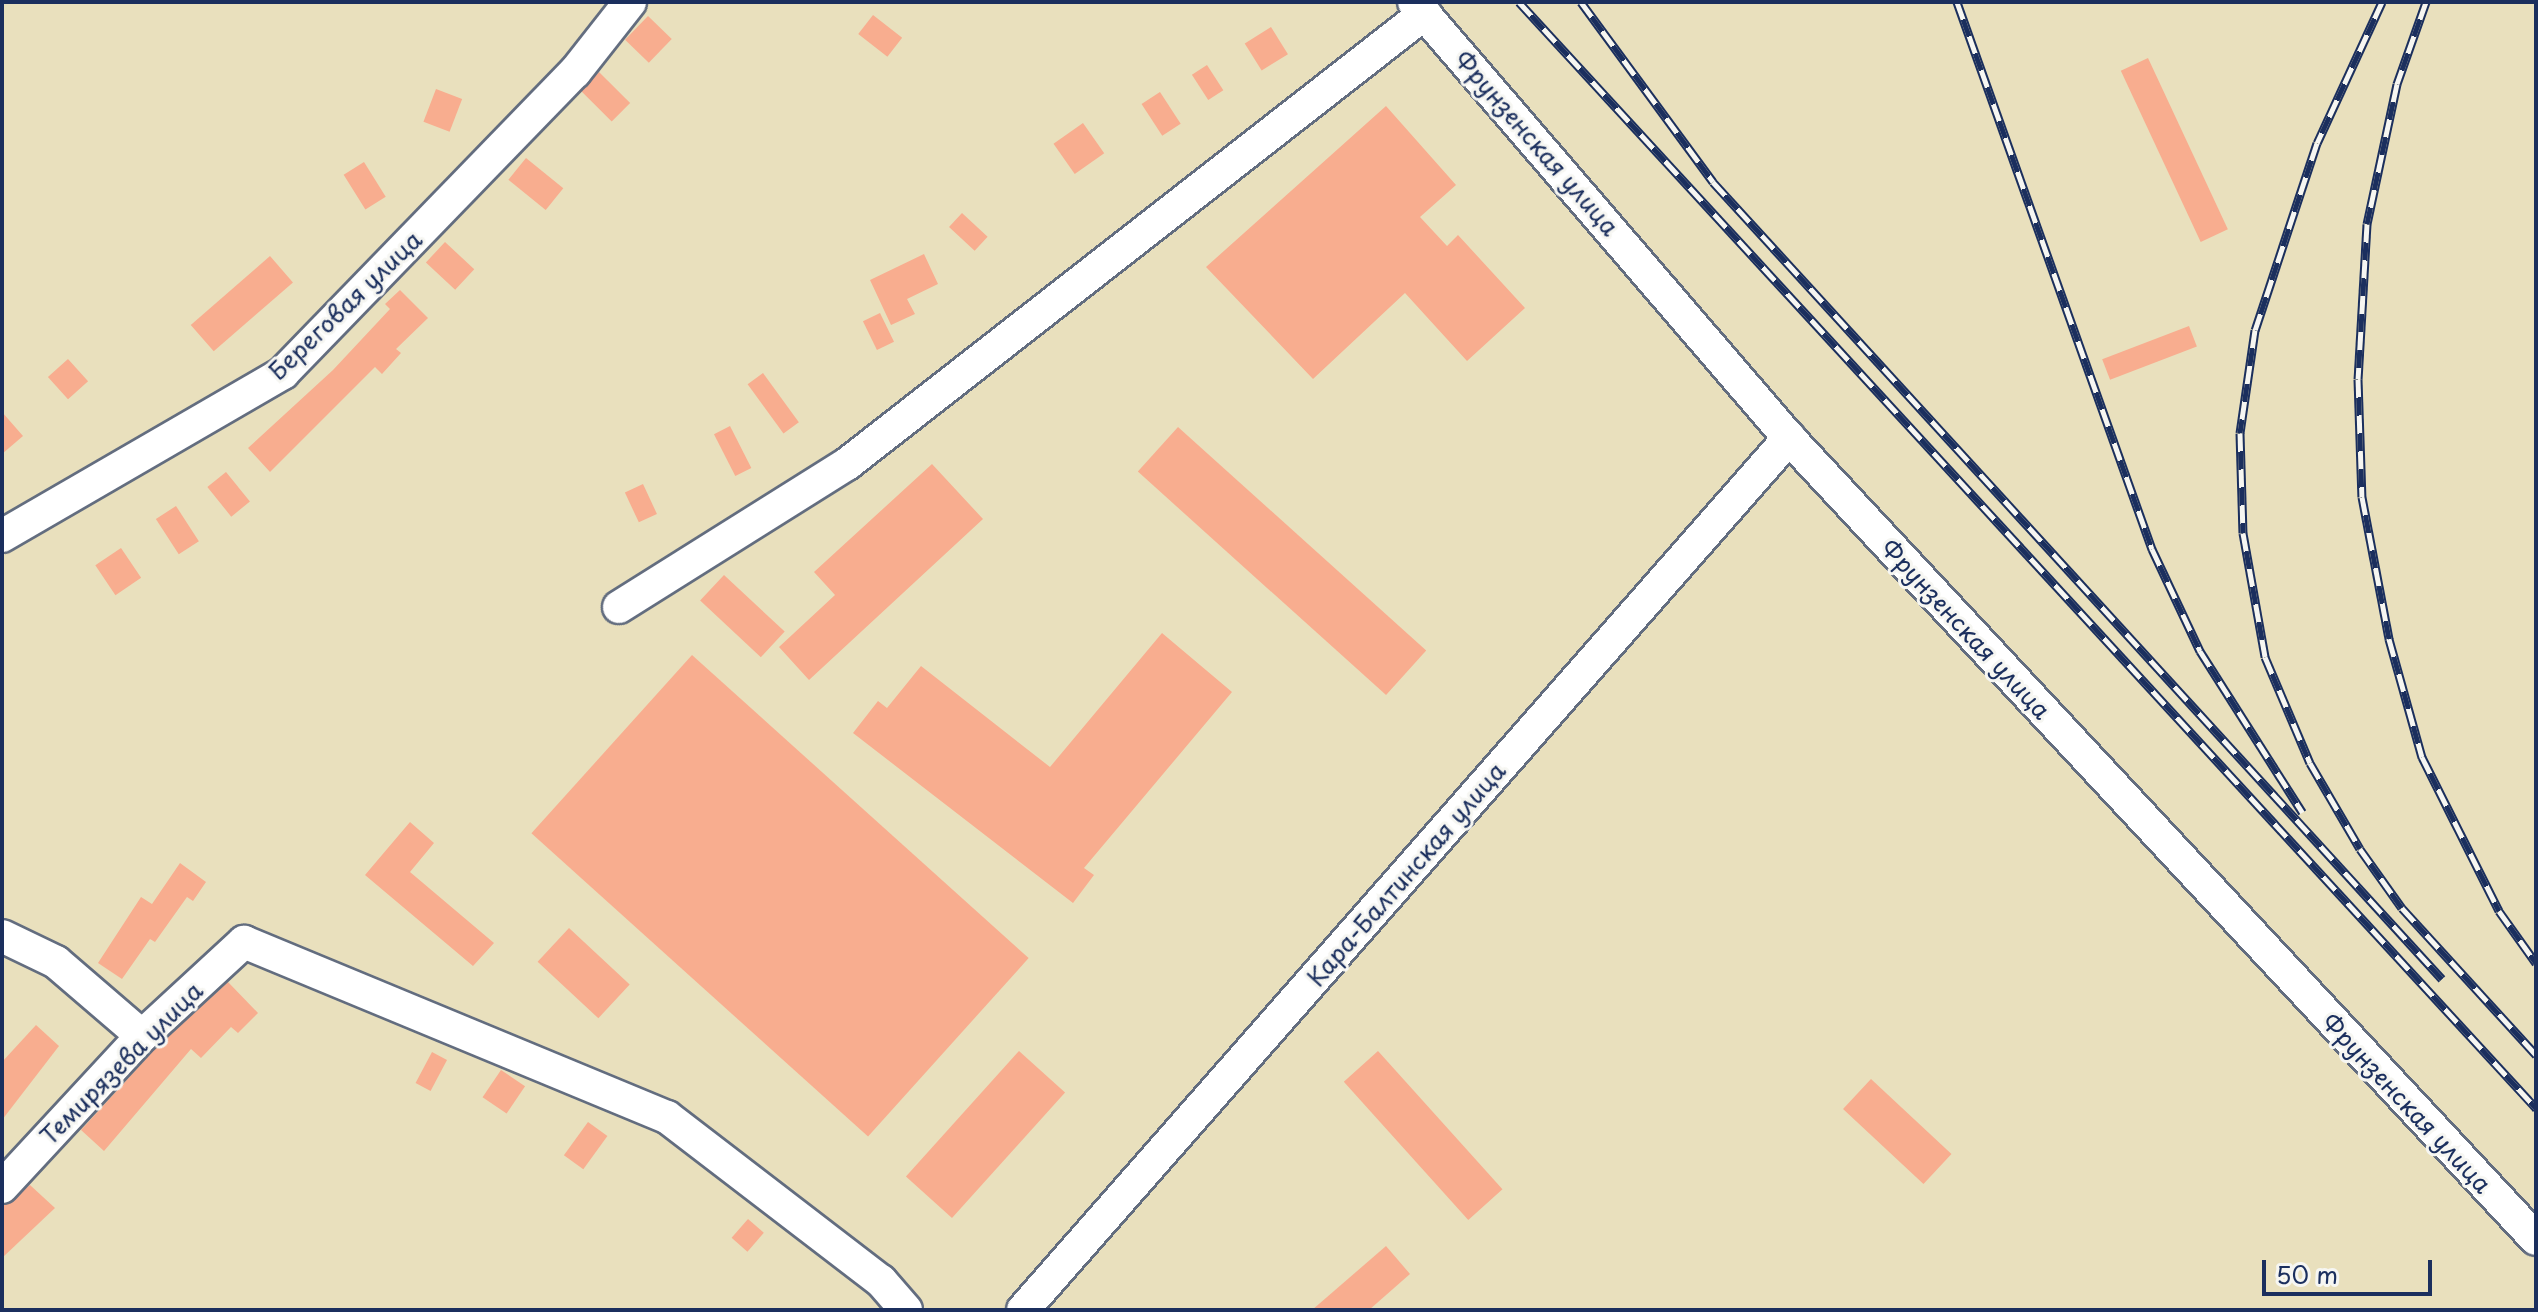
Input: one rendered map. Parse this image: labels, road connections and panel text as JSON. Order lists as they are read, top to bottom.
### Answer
{
  "streets": {
    "street": [
      "Фрунзенская улица",
      "Береговая улица",
      "Кара-Балтинская улица",
      "Темирязева улица"
    ]
  },
  "crossings": [
    ["Фрунзенская улица", "Кара-Балтинская улица"]
  ],
  "scale_bar": "50 m"
}
